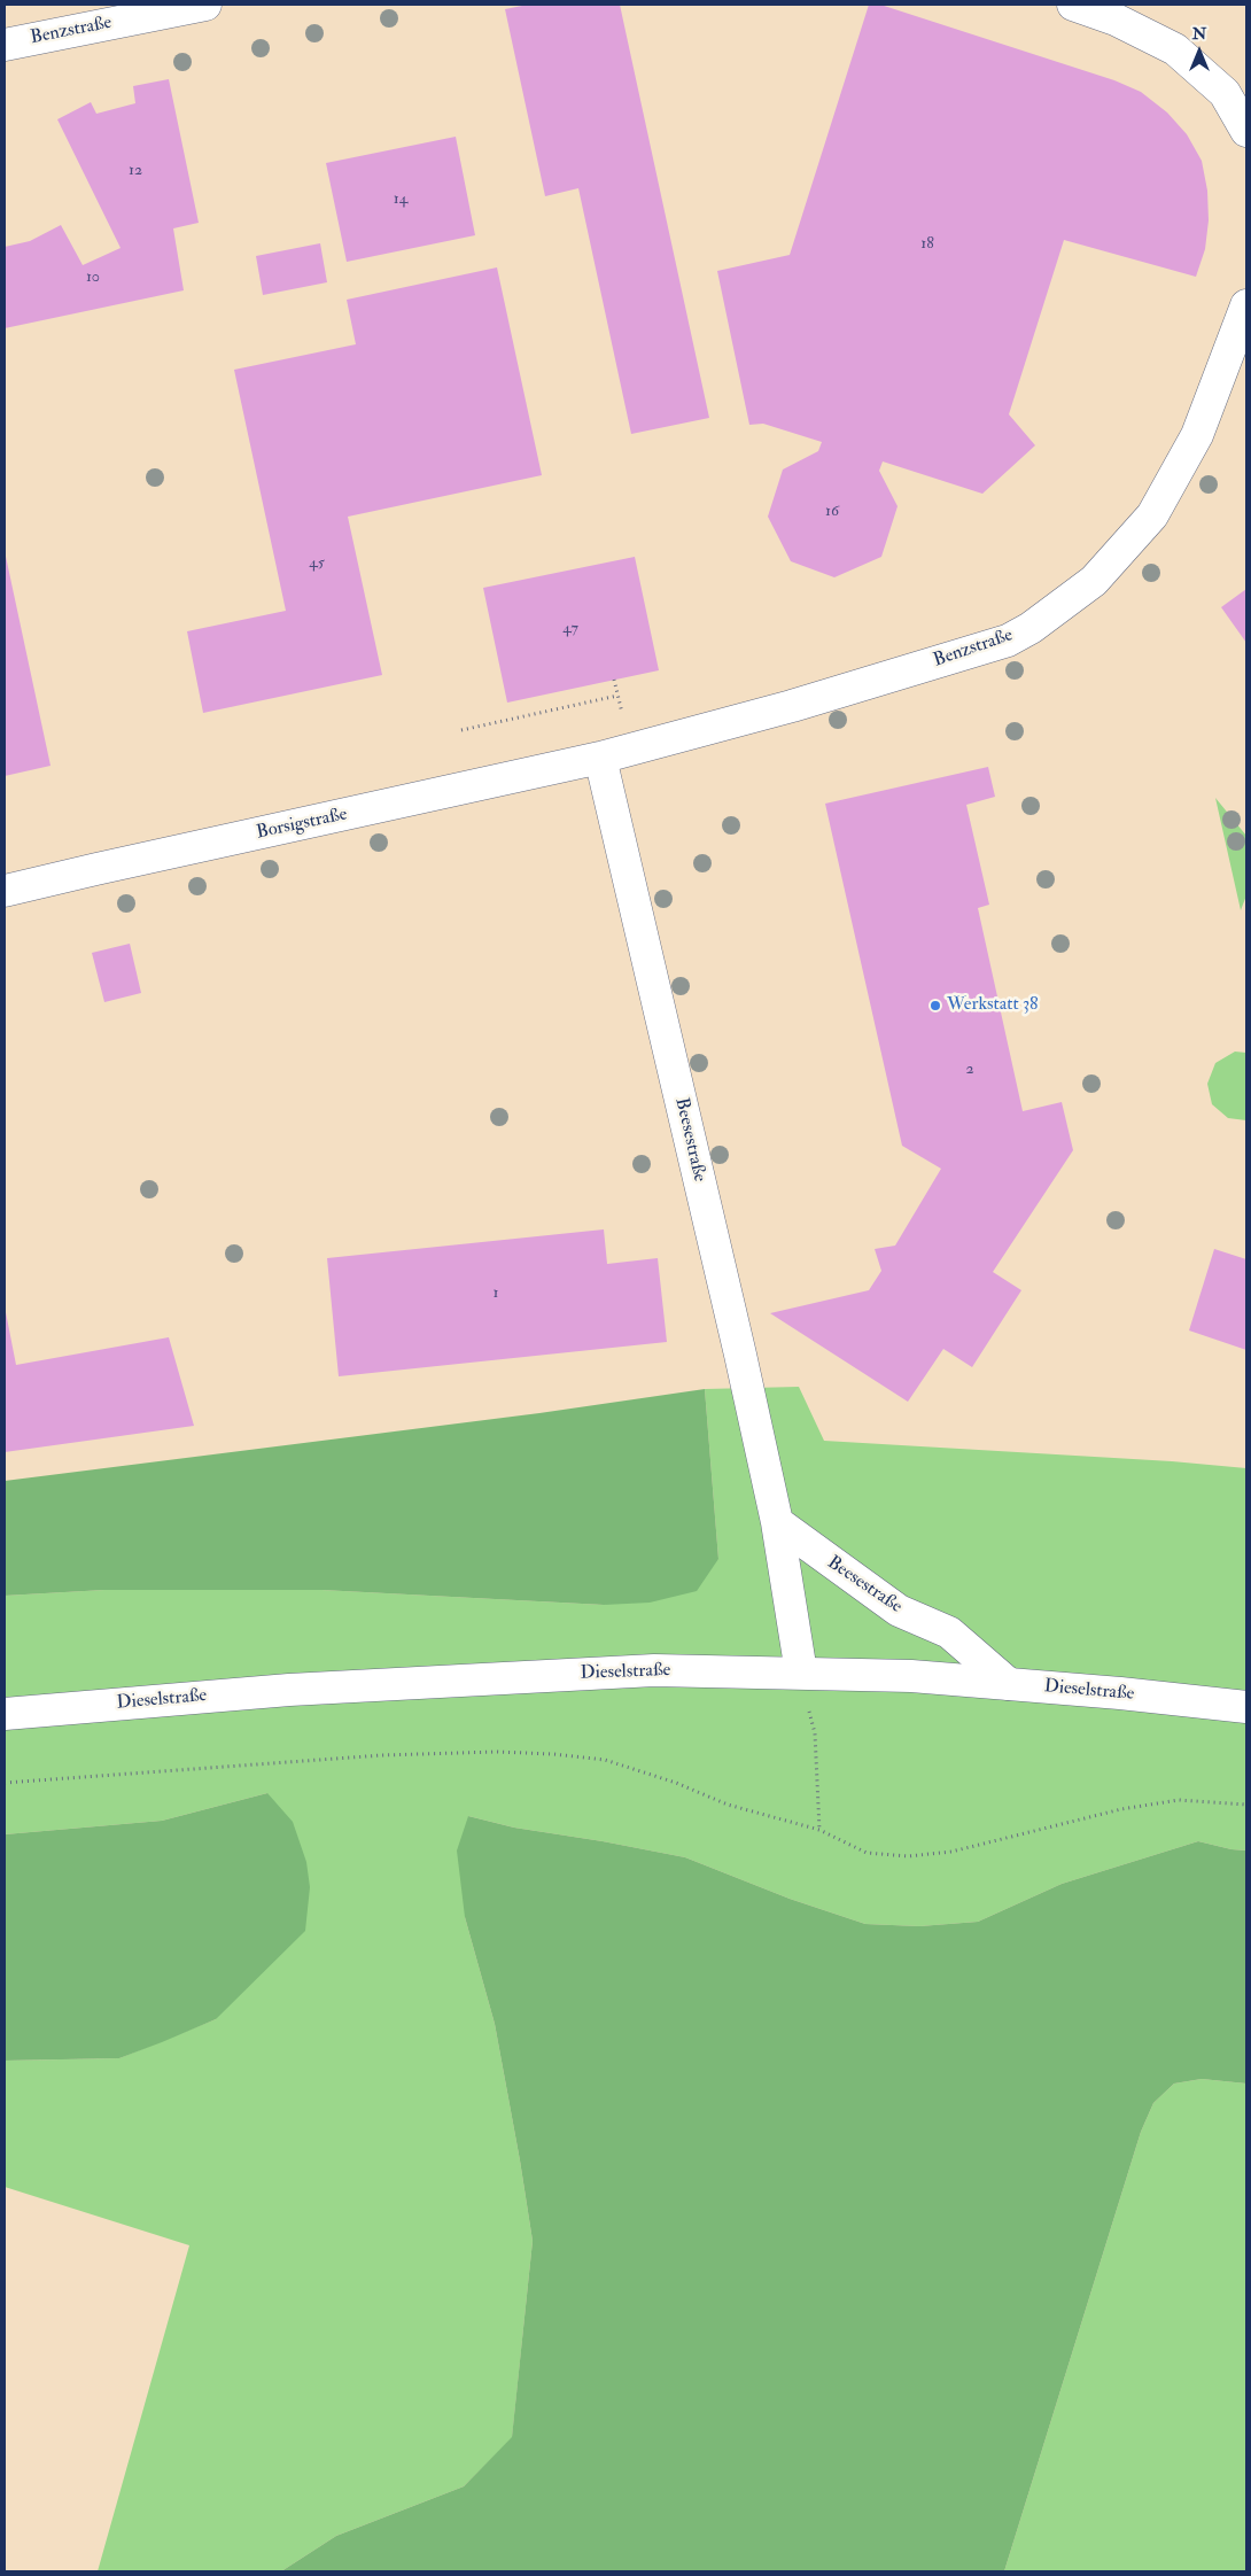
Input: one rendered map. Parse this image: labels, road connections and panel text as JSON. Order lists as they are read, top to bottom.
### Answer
{
  "streets": {
    "street": [
      "Benzstraße",
      "Borsigstraße",
      "Beesestraße",
      "Dieselstraße"
    ]
  },
  "crossings": [
    ["Benzstraße", "Borsigstraße"],
    ["Benzstraße", "Beesestraße"],
    ["Borsigstraße", "Beesestraße"],
    ["Beesestraße", "Dieselstraße"]
  ],
  "places": ["Werkstatt 38"],
  "house_numbers": [
    "12",
    "14",
    "18",
    "10",
    "16",
    "45",
    "47",
    "2",
    "1"
  ],
  "north": "top"
}
